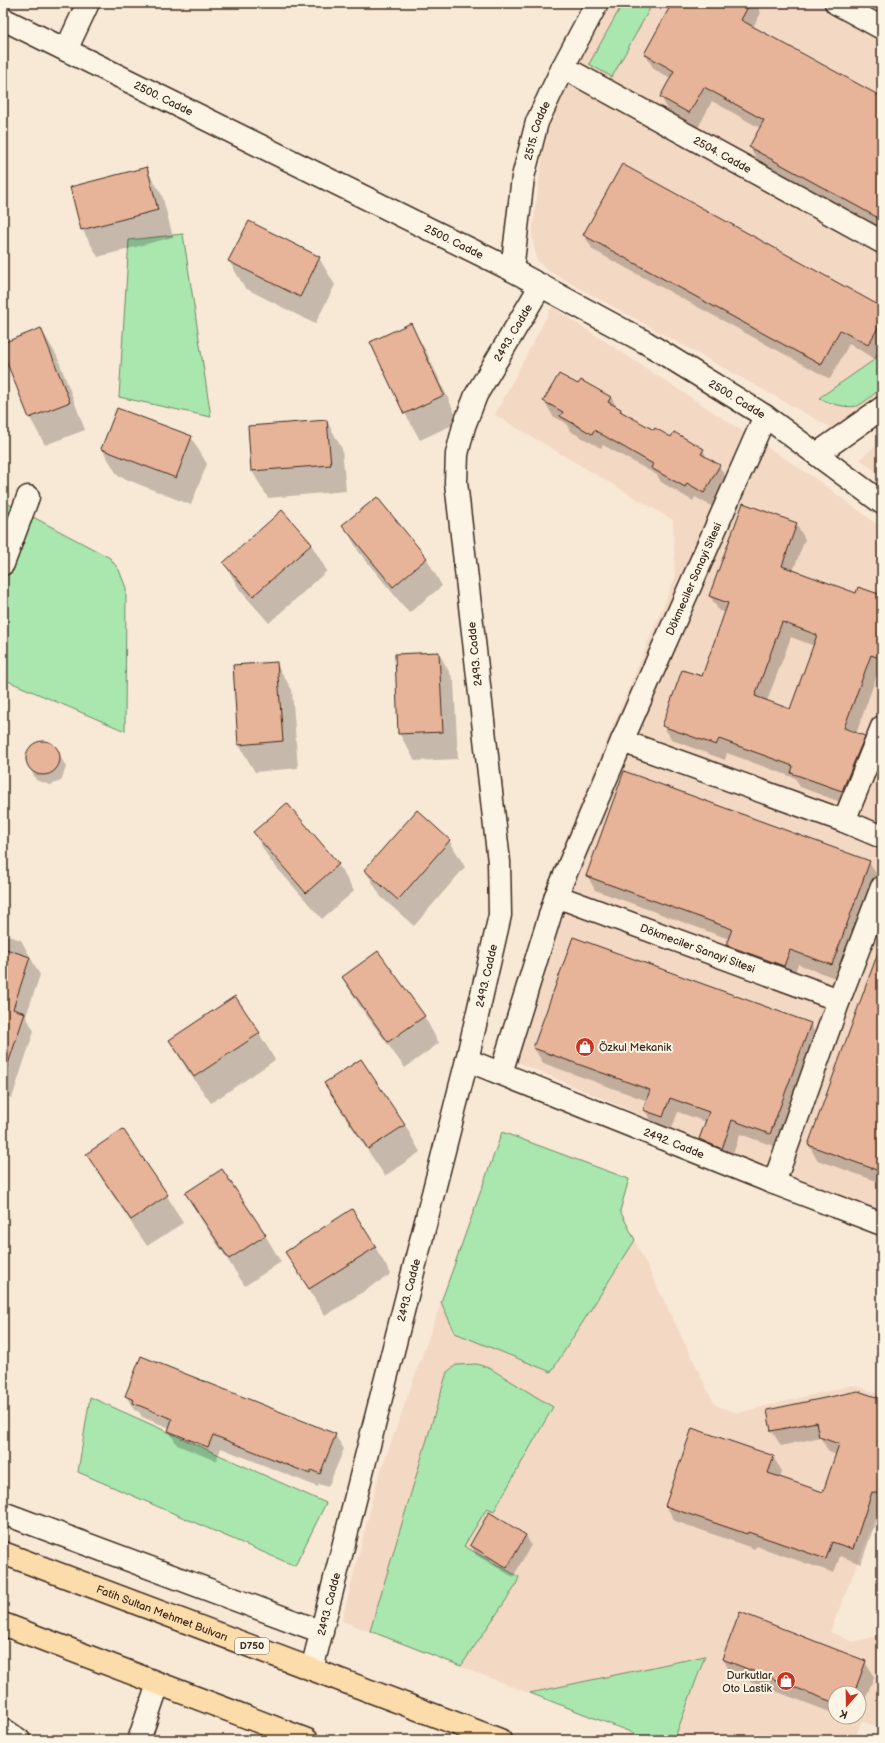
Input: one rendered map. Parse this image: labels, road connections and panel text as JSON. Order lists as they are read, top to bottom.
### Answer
{
  "streets": {
    "highway": ["Fatih Sultan Mehmet Bulvarı", "D750"],
    "street": [
      "2500. Cadde",
      "2515. Cadde",
      "2504. Cadde",
      "2493. Cadde",
      "Dökmeciler Sanayi Sitesi",
      "2492. Cadde"
    ]
  },
  "crossings": [
    ["2500. Cadde", "2515. Cadde"],
    ["2500. Cadde", "2493. Cadde"],
    ["2500. Cadde", "Dökmeciler Sanayi Sitesi"],
    ["2515. Cadde", "2504. Cadde"],
    ["2493. Cadde", "2492. Cadde"],
    ["2493. Cadde", "Fatih Sultan Mehmet Bulvarı"],
    ["Dökmeciler Sanayi Sitesi", "2492. Cadde"]
  ],
  "places": {
    "shop": ["Özkul Mekanik", "Durkutlar Oto Lastik"]
  },
  "north": "bottom"
}
